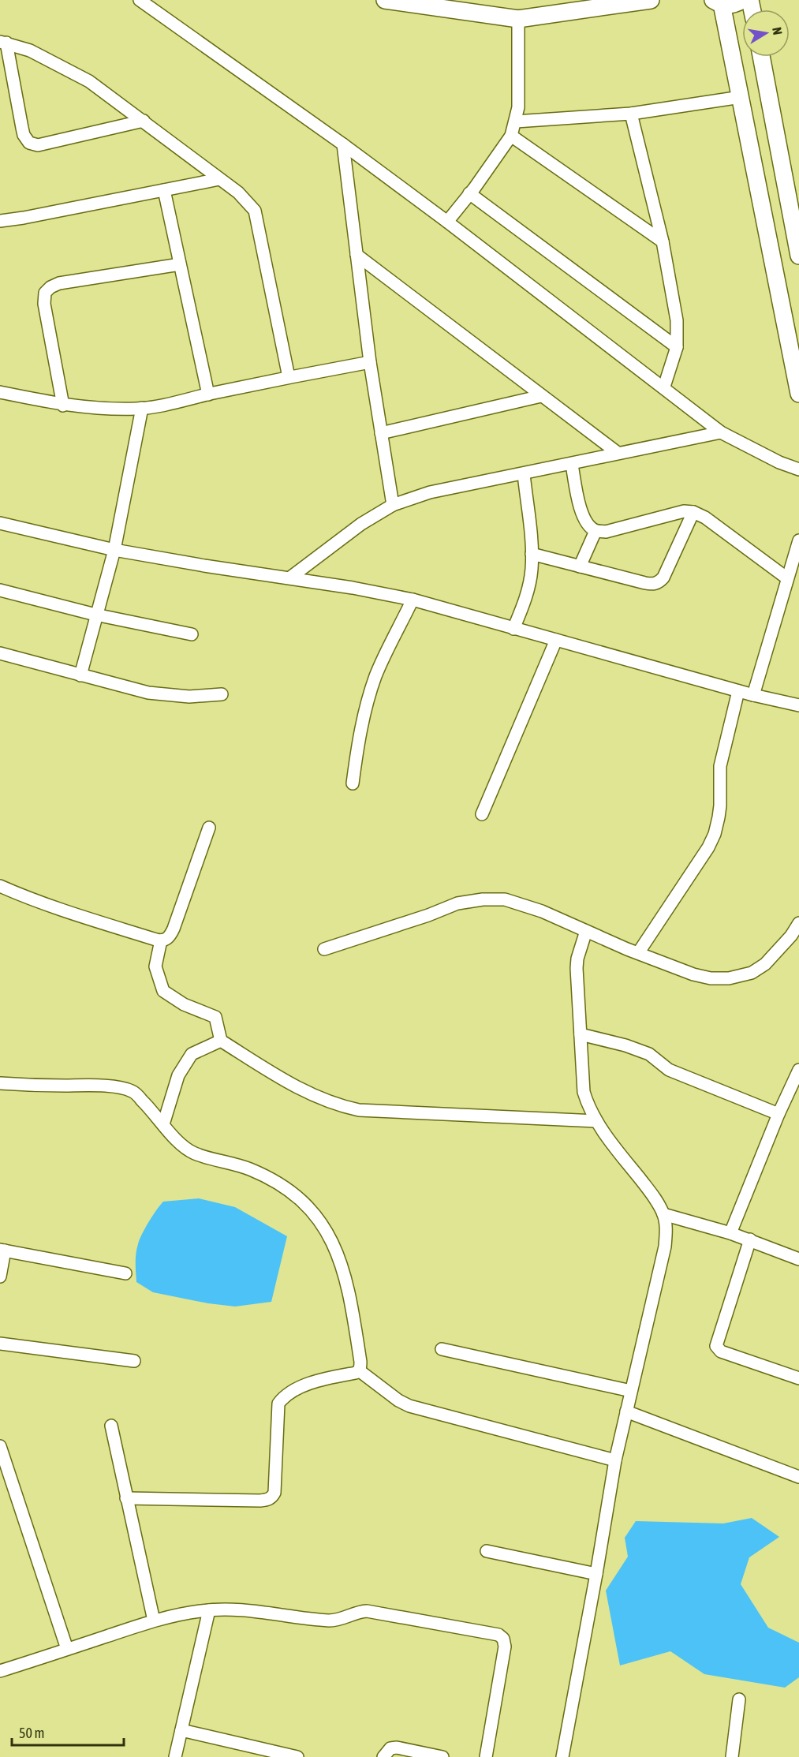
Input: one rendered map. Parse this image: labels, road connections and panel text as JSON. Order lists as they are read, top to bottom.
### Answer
{
  "scale_bar": "50 m",
  "north": "right"
}
